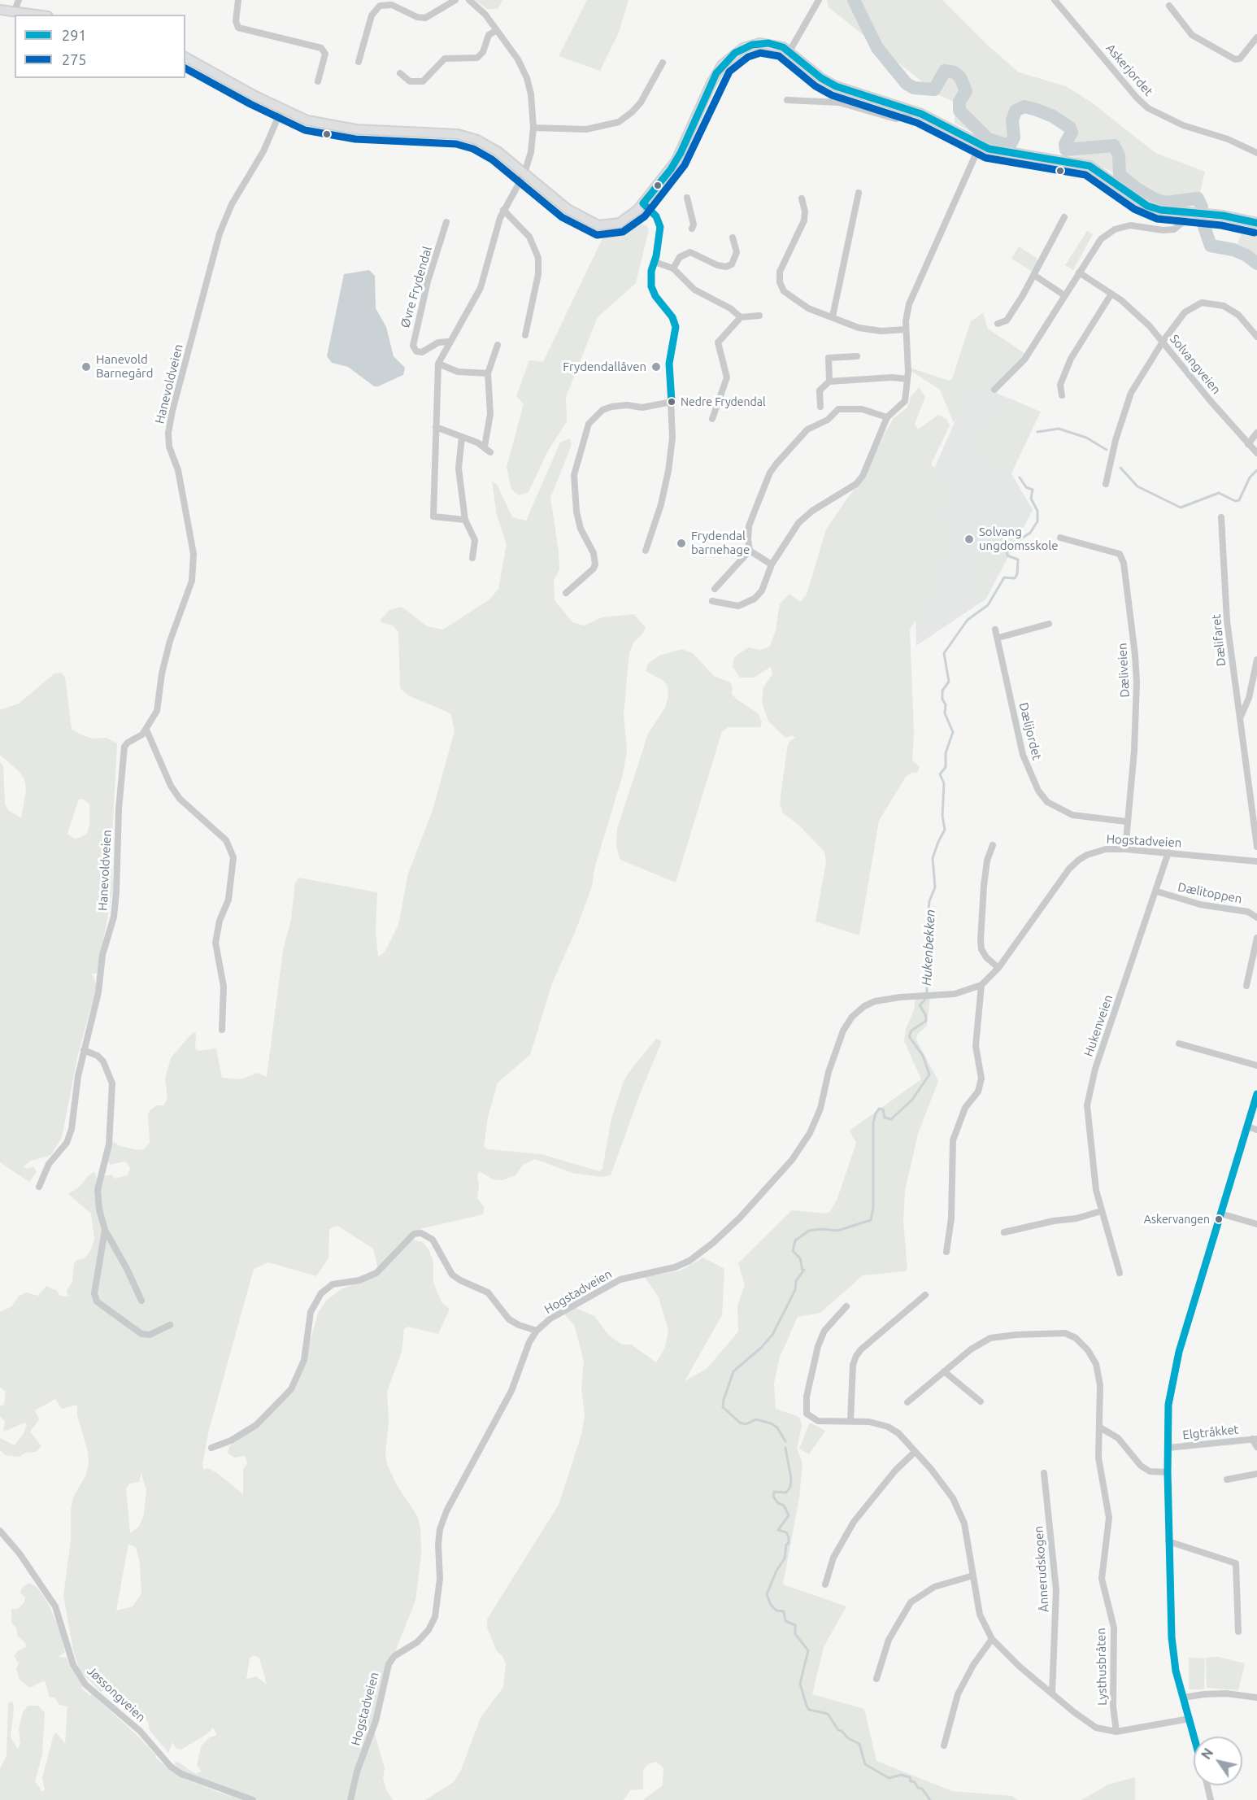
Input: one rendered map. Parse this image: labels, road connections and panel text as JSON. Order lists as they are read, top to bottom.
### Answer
{
  "streets": {
    "street": [
      "Askerjordet",
      "Øvre Frydendal",
      "Solvangveien",
      "Hanevoldveien",
      "Dælifaret",
      "Dæliveien",
      "Dælijordet",
      "Hogstadveien",
      "Dælitoppen",
      "Hukenveien",
      "Elgtråkket",
      "Ånnerudskogen",
      "Lysthusbråten",
      "Jøssongveien"
    ]
  },
  "crossings": [
    ["Dæliveien", "Dælijordet"],
    ["Dæliveien", "Hogstadveien"],
    ["Hogstadveien", "Hukenveien"],
    ["Dælitoppen", "Hukenveien"]
  ],
  "water": ["Hukenbekken"],
  "places": [
    "Hanevold Barnegård",
    "Frydendallåven",
    "Nedre Frydendal",
    "Solvang ungdomsskole",
    "Frydendal barnehage",
    "Askervangen"
  ],
  "lines": ["transit line 291", "transit line 275"],
  "legend": ["291", "275"],
  "north": "top left"
}
